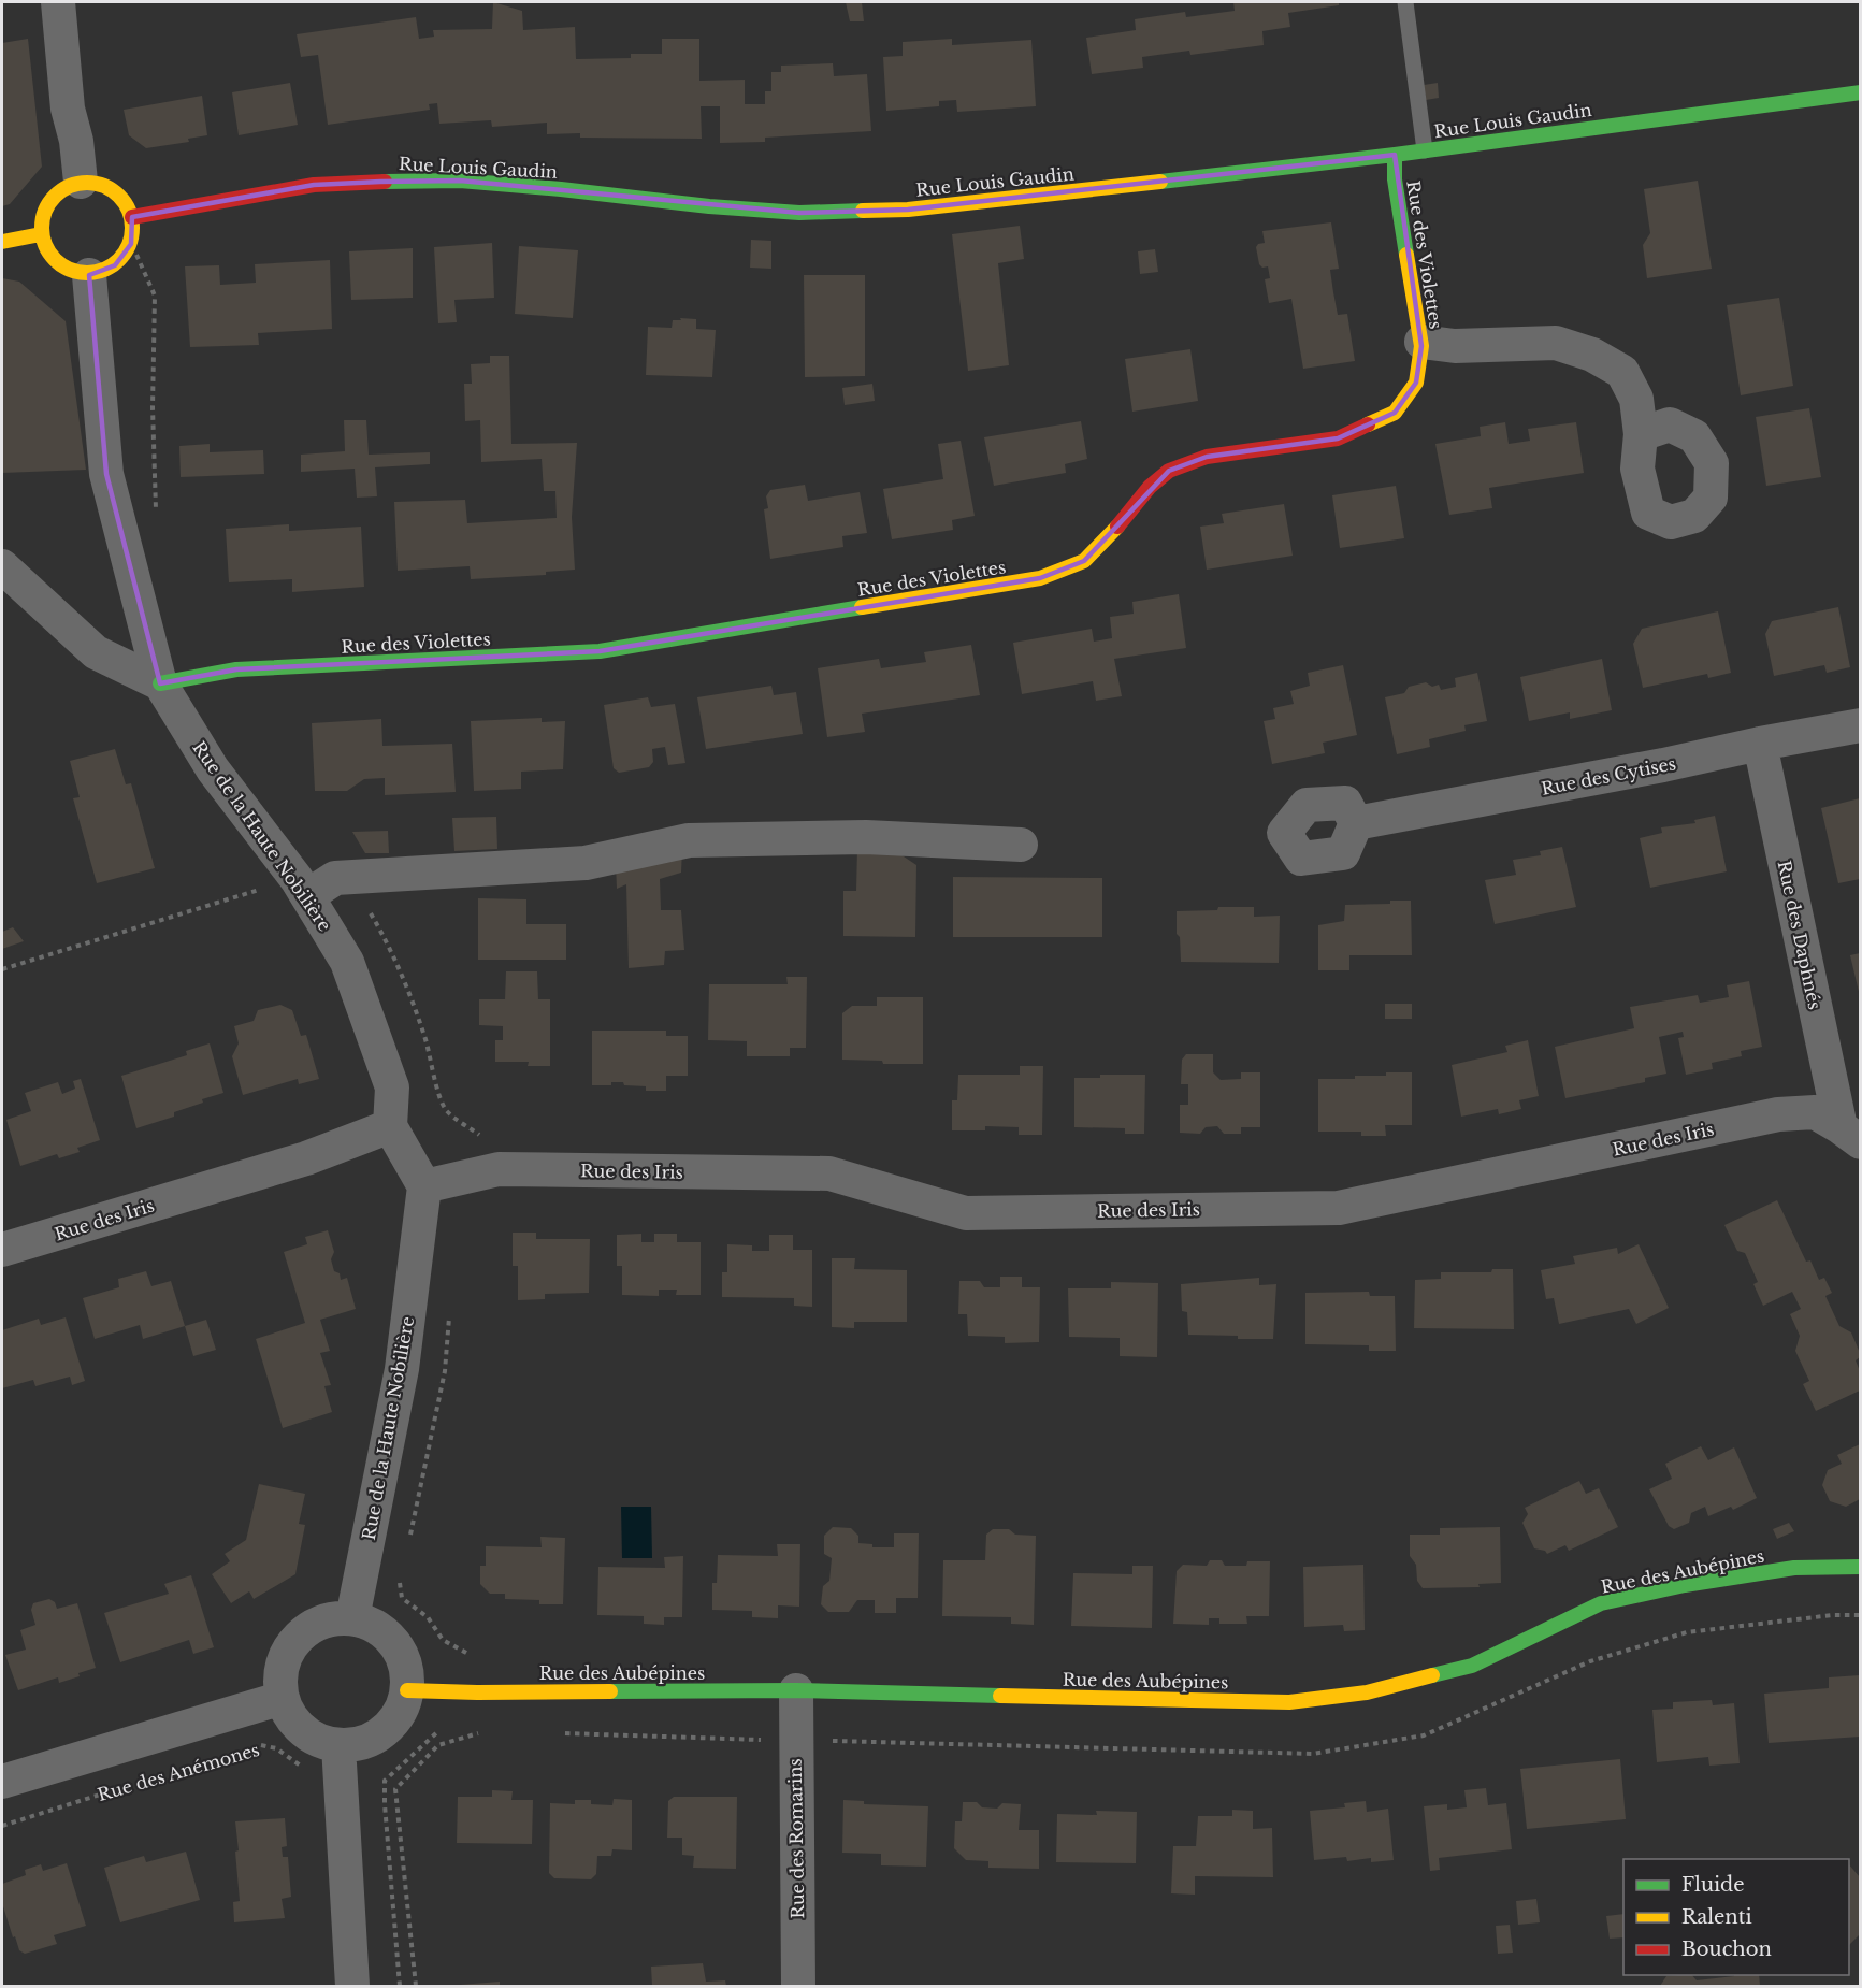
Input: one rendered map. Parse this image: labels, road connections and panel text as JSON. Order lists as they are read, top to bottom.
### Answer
{
  "streets": {
    "street": [
      "Rue Louis Gaudin",
      "Rue des Violettes",
      "Rue des Cytises",
      "Rue de la Haute Nobilière",
      "Rue des Daphnés",
      "Rue des Iris",
      "Rue des Aubépines",
      "Rue des Romarins"
    ],
    "path": ["Rue des Anémones"]
  },
  "crossings": [
    ["Rue Louis Gaudin", "Rue des Violettes"],
    ["Rue Louis Gaudin", "Rue de la Haute Nobilière"],
    ["Rue des Violettes", "Rue de la Haute Nobilière"],
    ["Rue des Cytises", "Rue des Daphnés"],
    ["Rue de la Haute Nobilière", "Rue des Iris"],
    ["Rue de la Haute Nobilière", "Rue des Aubépines"],
    ["Rue des Daphnés", "Rue des Iris"],
    ["Rue des Aubépines", "Rue des Romarins"]
  ],
  "legend": ["Fluide", "Ralenti", "Bouchon"]
}
